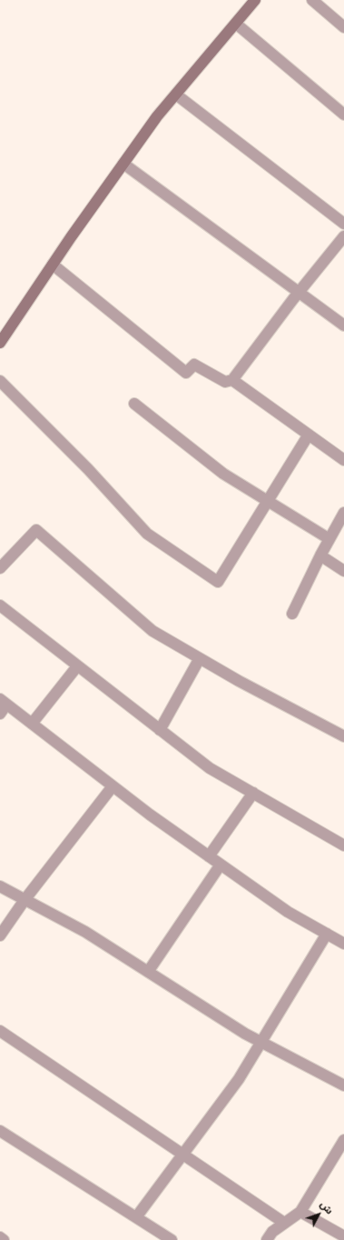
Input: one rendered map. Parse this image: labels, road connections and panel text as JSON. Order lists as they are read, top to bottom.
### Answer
{
  "north": "top right"
}
